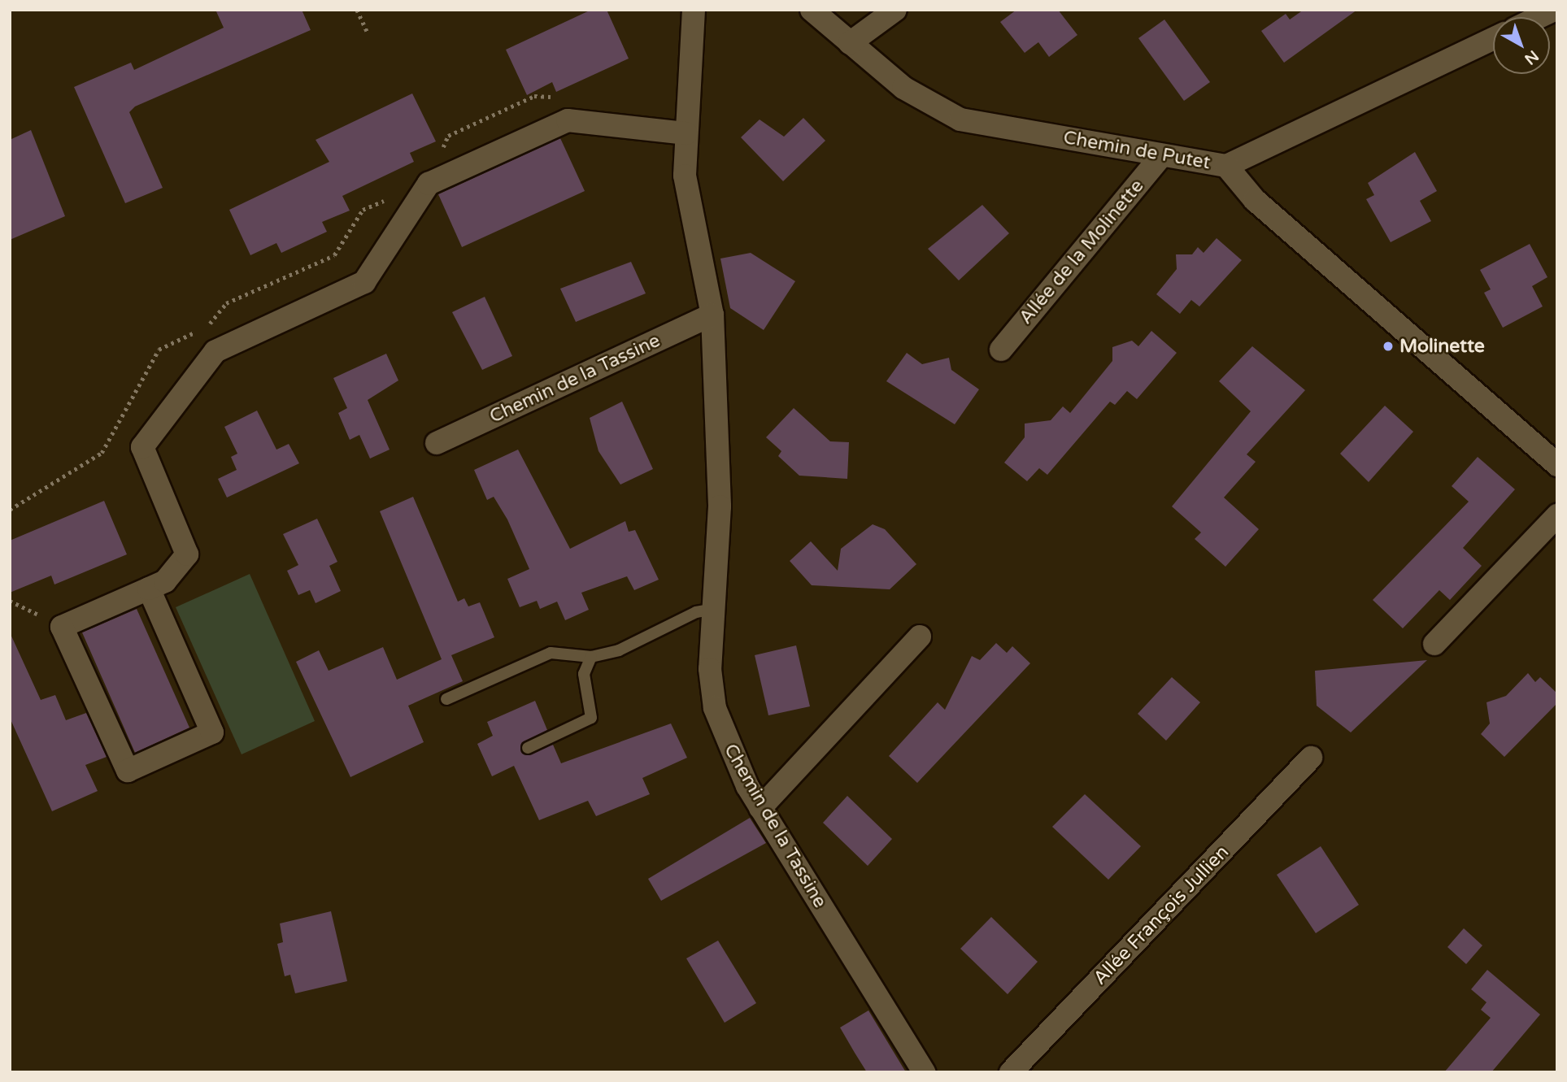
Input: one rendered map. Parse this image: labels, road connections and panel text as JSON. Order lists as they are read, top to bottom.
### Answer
{
  "streets": {
    "street": [
      "Chemin de Putet",
      "Allée de la Molinette",
      "Chemin de la Tassine",
      "Allée François Jullien"
    ]
  },
  "crossings": [
    ["Chemin de Putet", "Allée de la Molinette"]
  ],
  "places": ["Molinette"],
  "north": "bottom right"
}
